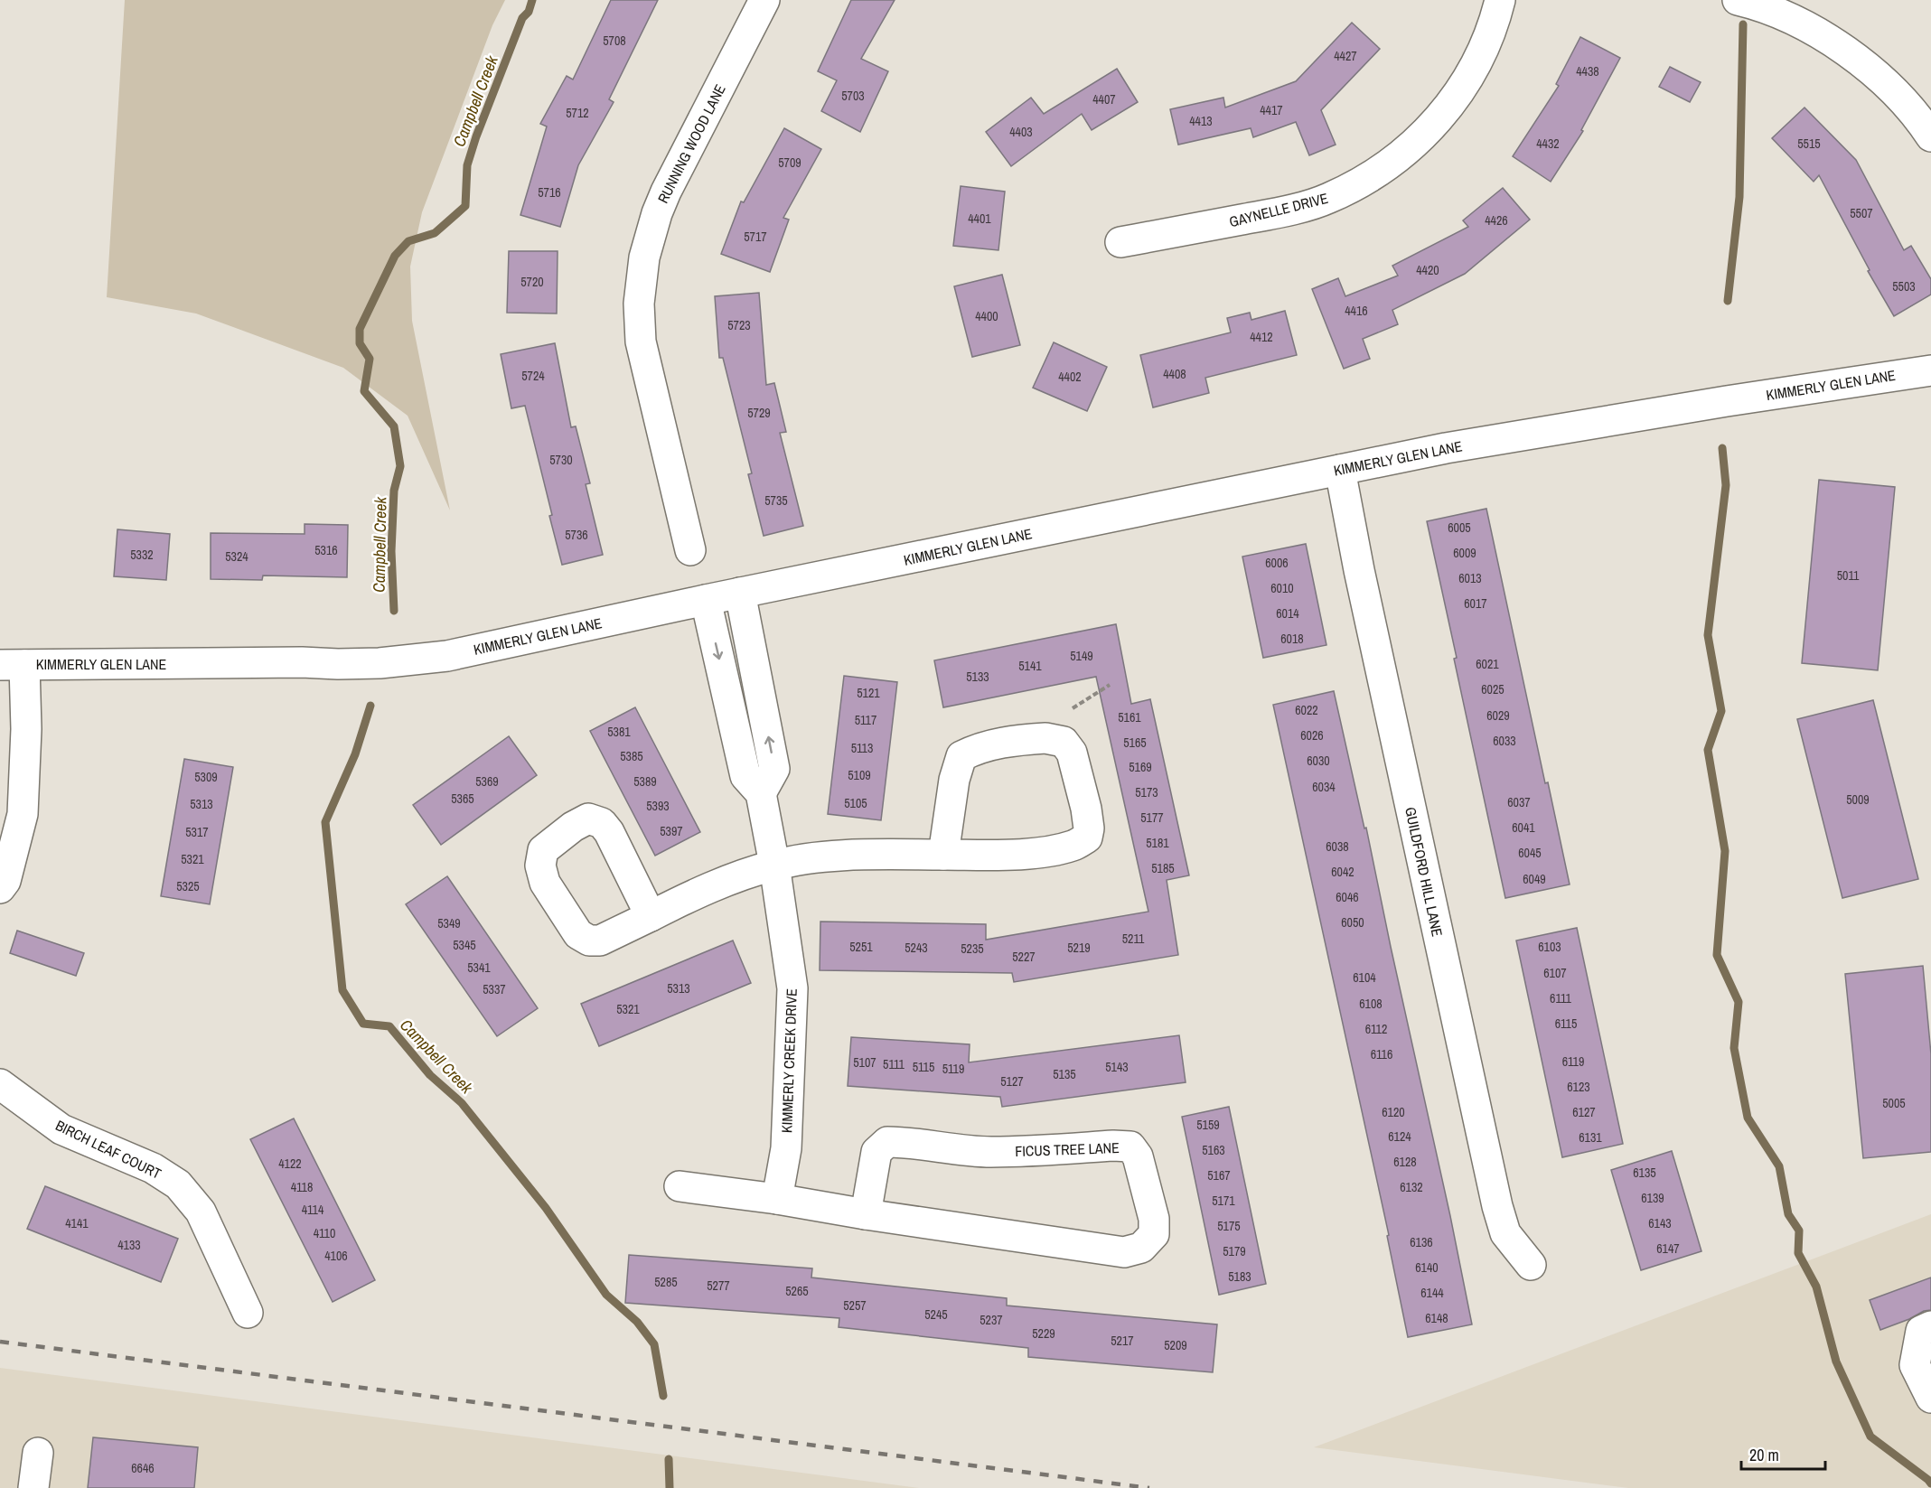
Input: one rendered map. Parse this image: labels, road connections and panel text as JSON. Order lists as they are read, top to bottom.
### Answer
{
  "streets": {
    "street": [
      "RUNNING WOOD LANE",
      "GAYNELLE DRIVE",
      "KIMMERLY GLEN LANE",
      "GUILDFORD HILL LANE",
      "KIMMERLY CREEK DRIVE",
      "BIRCH LEAF COURT",
      "FICUS TREE LANE"
    ]
  },
  "crossings": [
    ["KIMMERLY GLEN LANE", "GUILDFORD HILL LANE"],
    ["KIMMERLY GLEN LANE", "KIMMERLY CREEK DRIVE"],
    ["KIMMERLY CREEK DRIVE", "FICUS TREE LANE"]
  ],
  "water": ["Campbell Creek"],
  "house_numbers": [
    "5708",
    "4427",
    "4438",
    "5703",
    "4407",
    "4417",
    "5712",
    "4413",
    "4403",
    "4432",
    "5515",
    "5709",
    "5716",
    "5507",
    "4401",
    "4426",
    "5717",
    "4420",
    "5720",
    "5503",
    "4416",
    "4400",
    "5723",
    "4412",
    "4408",
    "5724",
    "4402",
    "5729",
    "5730",
    "5735",
    "6005",
    "5736",
    "5316",
    "6009",
    "5332",
    "5324",
    "6006",
    "5011",
    "6013",
    "6010",
    "6017",
    "6014",
    "6018",
    "5149",
    "6021",
    "5141",
    "5133",
    "6025",
    "5121",
    "6022",
    "6029",
    "5161",
    "5117",
    "5381",
    "6026",
    "6033",
    "5165",
    "5113",
    "5385",
    "6030",
    "5169",
    "5109",
    "5309",
    "5369",
    "5389",
    "6034",
    "5173",
    "5365",
    "5009",
    "6037",
    "5105",
    "5313",
    "5393",
    "5177",
    "6041",
    "5397",
    "5317",
    "5181",
    "6038",
    "6045",
    "5321",
    "5185",
    "6042",
    "6049",
    "5325",
    "6046",
    "6050",
    "5349",
    "5211",
    "5345",
    "5251",
    "6103",
    "5243",
    "5219",
    "5235",
    "5227",
    "5341",
    "6107",
    "6104",
    "5313",
    "5337",
    "6111",
    "6108",
    "5321",
    "6115",
    "6112",
    "6116",
    "6119",
    "5107",
    "5111",
    "5115",
    "5143",
    "5119",
    "5135",
    "5127",
    "6123",
    "5005",
    "6120",
    "6127",
    "5159",
    "6124",
    "6131",
    "5163",
    "6128",
    "4122",
    "6135",
    "5167",
    "4118",
    "6132",
    "6139",
    "5171",
    "4114",
    "4141",
    "6143",
    "5175",
    "4110",
    "6136",
    "4133",
    "6147",
    "5179",
    "4106",
    "6140",
    "5183",
    "5285",
    "5277",
    "5265",
    "6144",
    "5257",
    "5245",
    "6148",
    "5237",
    "5229",
    "5217",
    "5209",
    "6646"
  ],
  "scale_bar": "20 m"
}
